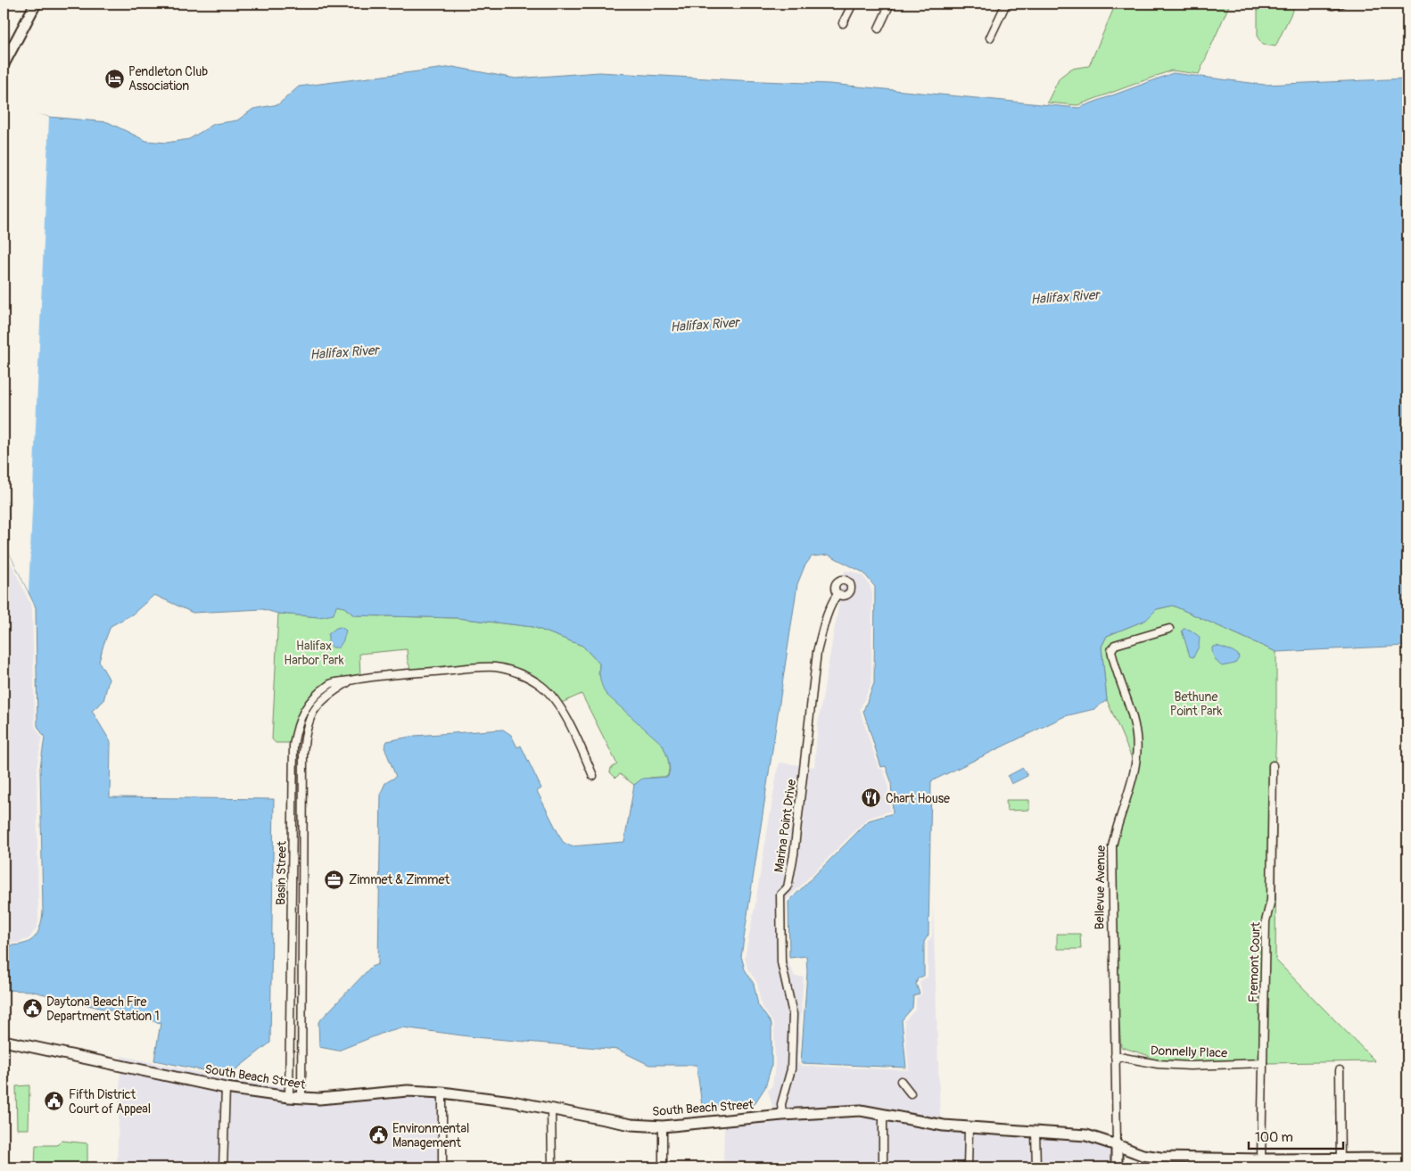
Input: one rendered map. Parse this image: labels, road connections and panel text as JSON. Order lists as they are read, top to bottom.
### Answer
{
  "streets": {
    "street": [
      "Marina Point Drive",
      "Basin Street",
      "Bellevue Avenue",
      "Fremont Court",
      "Donnelly Place",
      "South Beach Street"
    ]
  },
  "crossings": [
    ["Marina Point Drive", "South Beach Street"],
    ["Basin Street", "South Beach Street"],
    ["Bellevue Avenue", "Donnelly Place"],
    ["Bellevue Avenue", "South Beach Street"],
    ["Fremont Court", "Donnelly Place"],
    ["Fremont Court", "South Beach Street"]
  ],
  "water": ["Halifax River"],
  "parks": ["Halifax Harbor Park", "Bethune Point Park"],
  "places": {
    "hotel": ["Pendleton Club Association"],
    "restaurant": ["Chart House"],
    "office": ["Zimmet & Zimmet"],
    "public building": ["Daytona Beach Fire Department Station 1", "Fifth District Court of Appeal", "Environmental Management"]
  },
  "scale_bar": "100 m"
}
